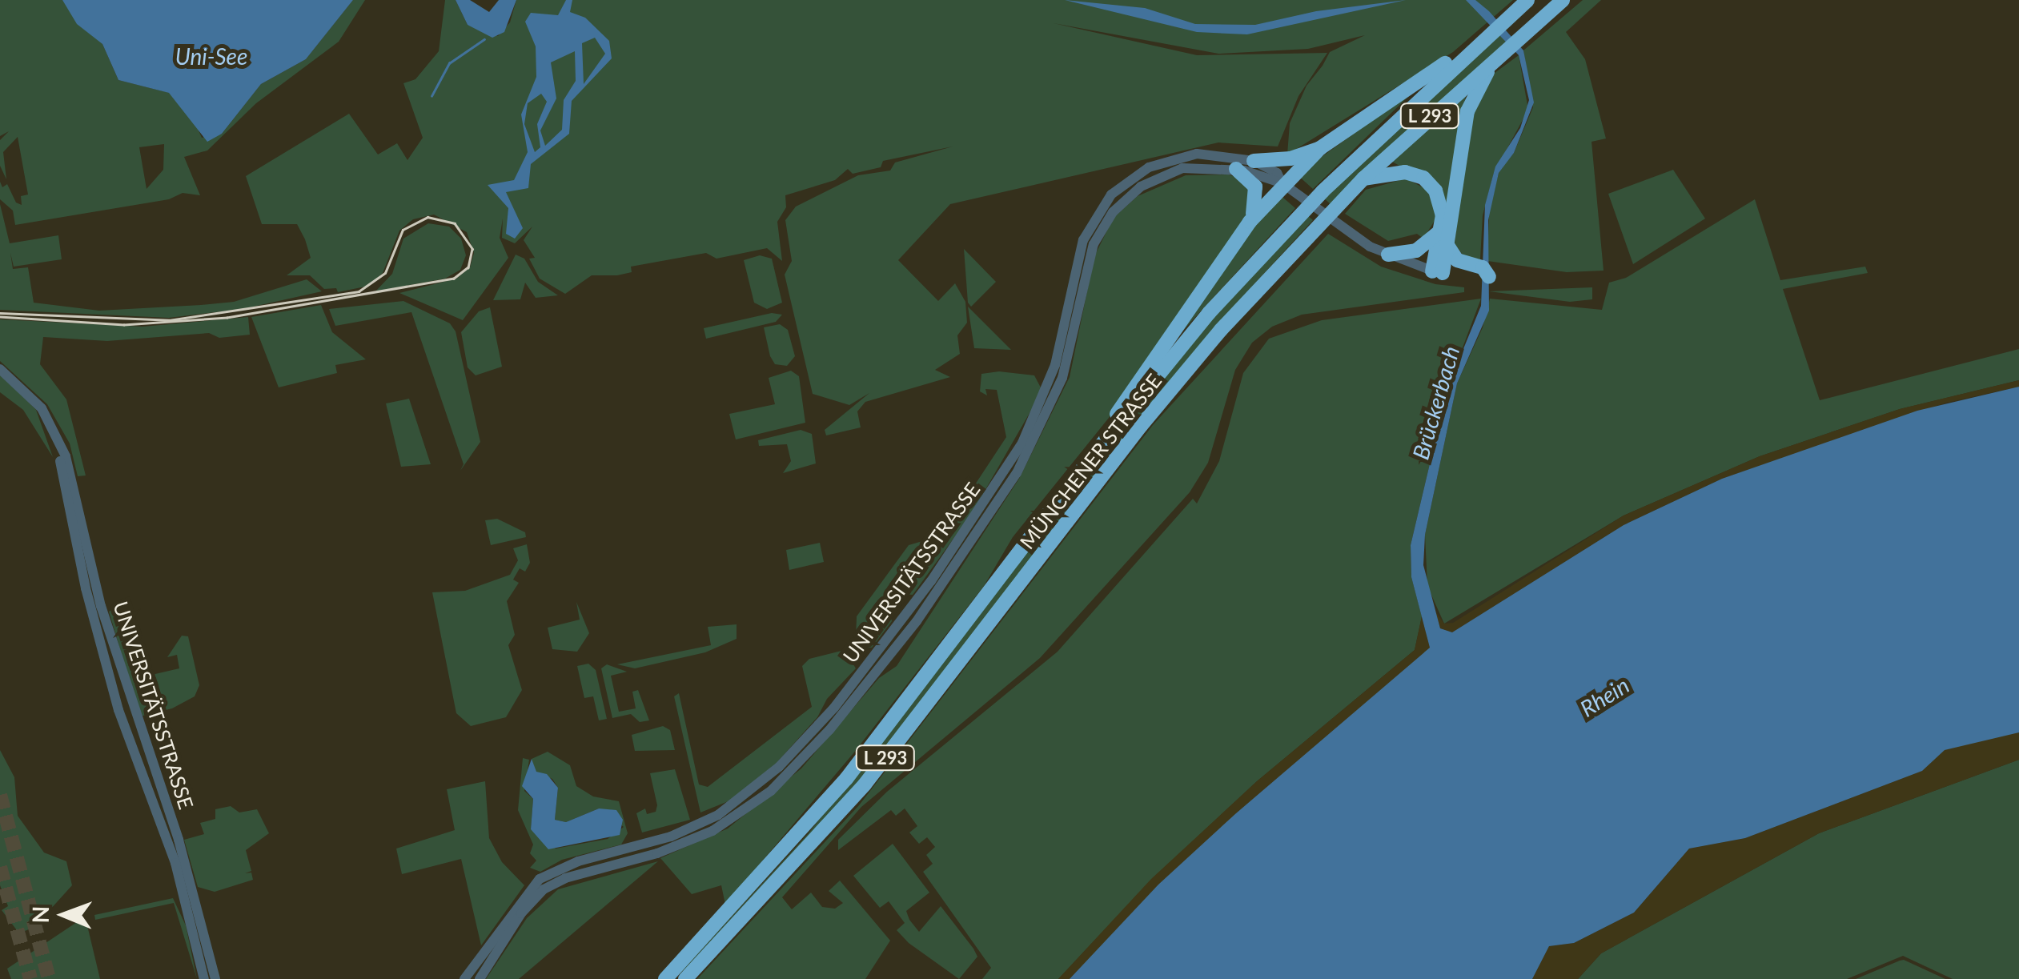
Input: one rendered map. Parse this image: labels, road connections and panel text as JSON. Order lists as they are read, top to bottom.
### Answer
{
  "streets": {
    "highway": ["L 293", "MÜNCHENER STRASSE"],
    "street": ["UNIVERSITÄTSSTRASSE"]
  },
  "water": ["Uni-See", "Brückerbach", "Rhein"],
  "north": "left"
}
